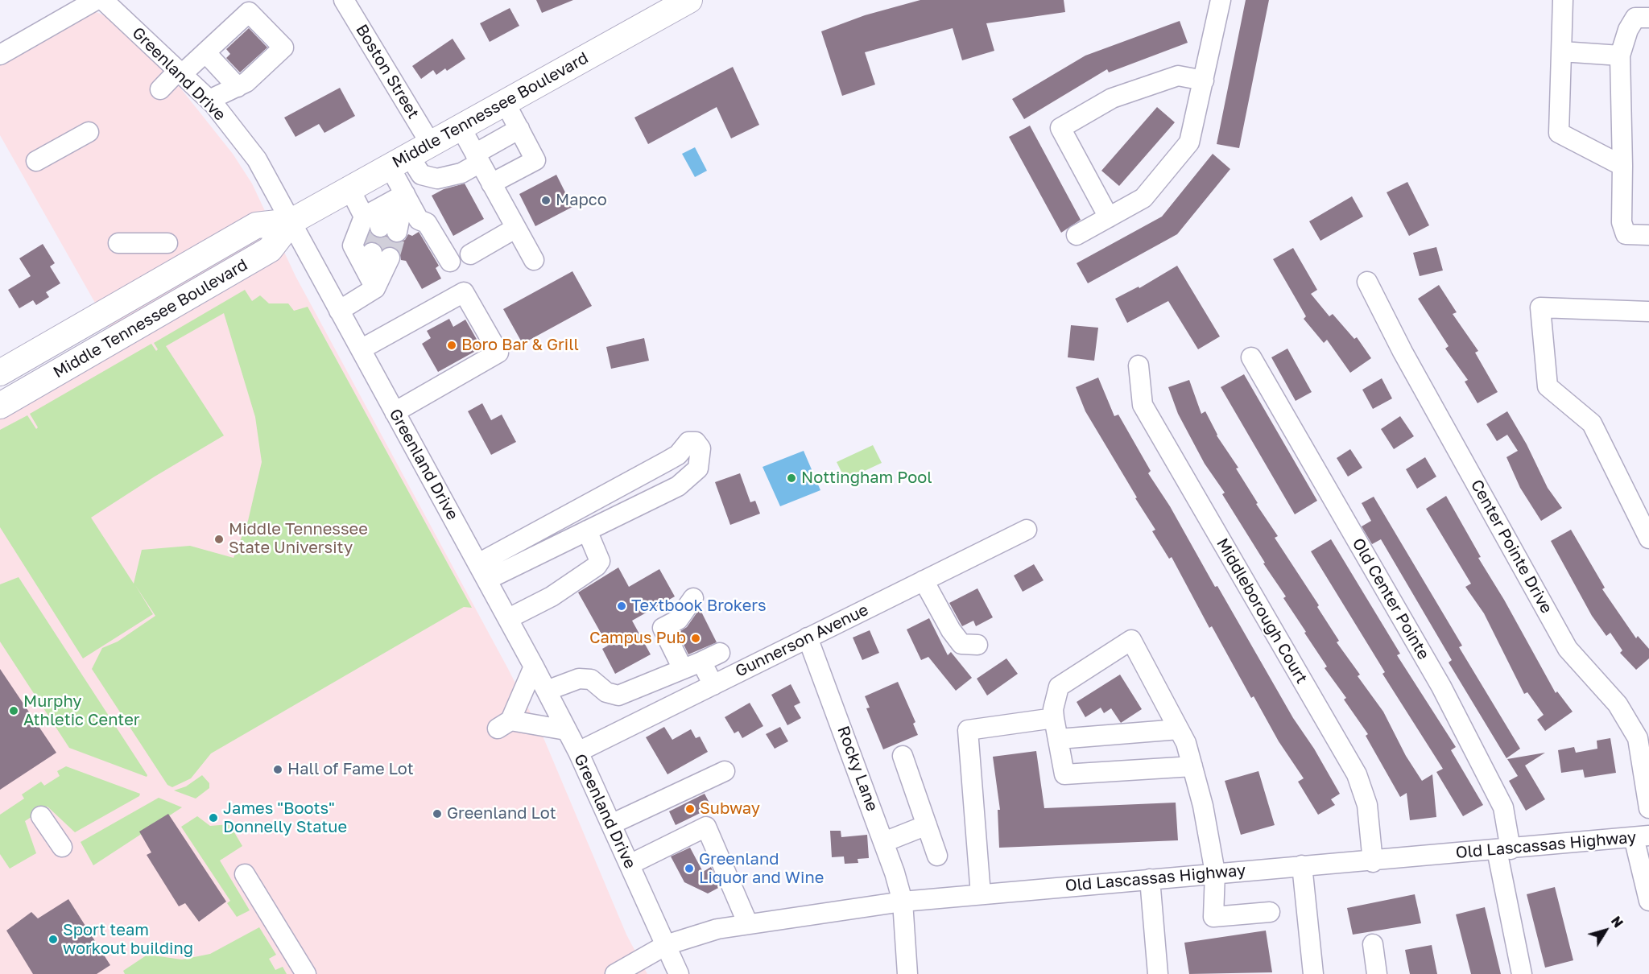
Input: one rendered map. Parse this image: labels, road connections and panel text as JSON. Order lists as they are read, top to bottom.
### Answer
{
  "streets": {
    "main road": ["Middle Tennessee Boulevard"],
    "street": [
      "Boston Street",
      "Greenland Drive",
      "Center Pointe Drive",
      "Old Center Pointe",
      "Middleborough Court",
      "Gunnerson Avenue",
      "Rocky Lane",
      "Old Lascassas Highway"
    ]
  },
  "crossings": [
    ["Boston Street", "Middle Tennessee Boulevard"],
    ["Greenland Drive", "Middle Tennessee Boulevard"],
    ["Greenland Drive", "Gunnerson Avenue"],
    ["Greenland Drive", "Old Lascassas Highway"],
    ["Old Center Pointe", "Old Lascassas Highway"],
    ["Middleborough Court", "Old Lascassas Highway"],
    ["Gunnerson Avenue", "Rocky Lane"],
    ["Rocky Lane", "Old Lascassas Highway"]
  ],
  "places": [
    "Mapco",
    "Boro Bar & Grill",
    "Nottingham Pool",
    "Middle Tennessee State University",
    "Textbook Brokers",
    "Campus Pub",
    "Murphy Athletic Center",
    "Hall of Fame Lot",
    "Subway",
    "Greenland Lot",
    "James \"Boots\" Donnelly Statue",
    "Greenland Liquor and Wine",
    "Sport team workout building"
  ],
  "north": "top right"
}
